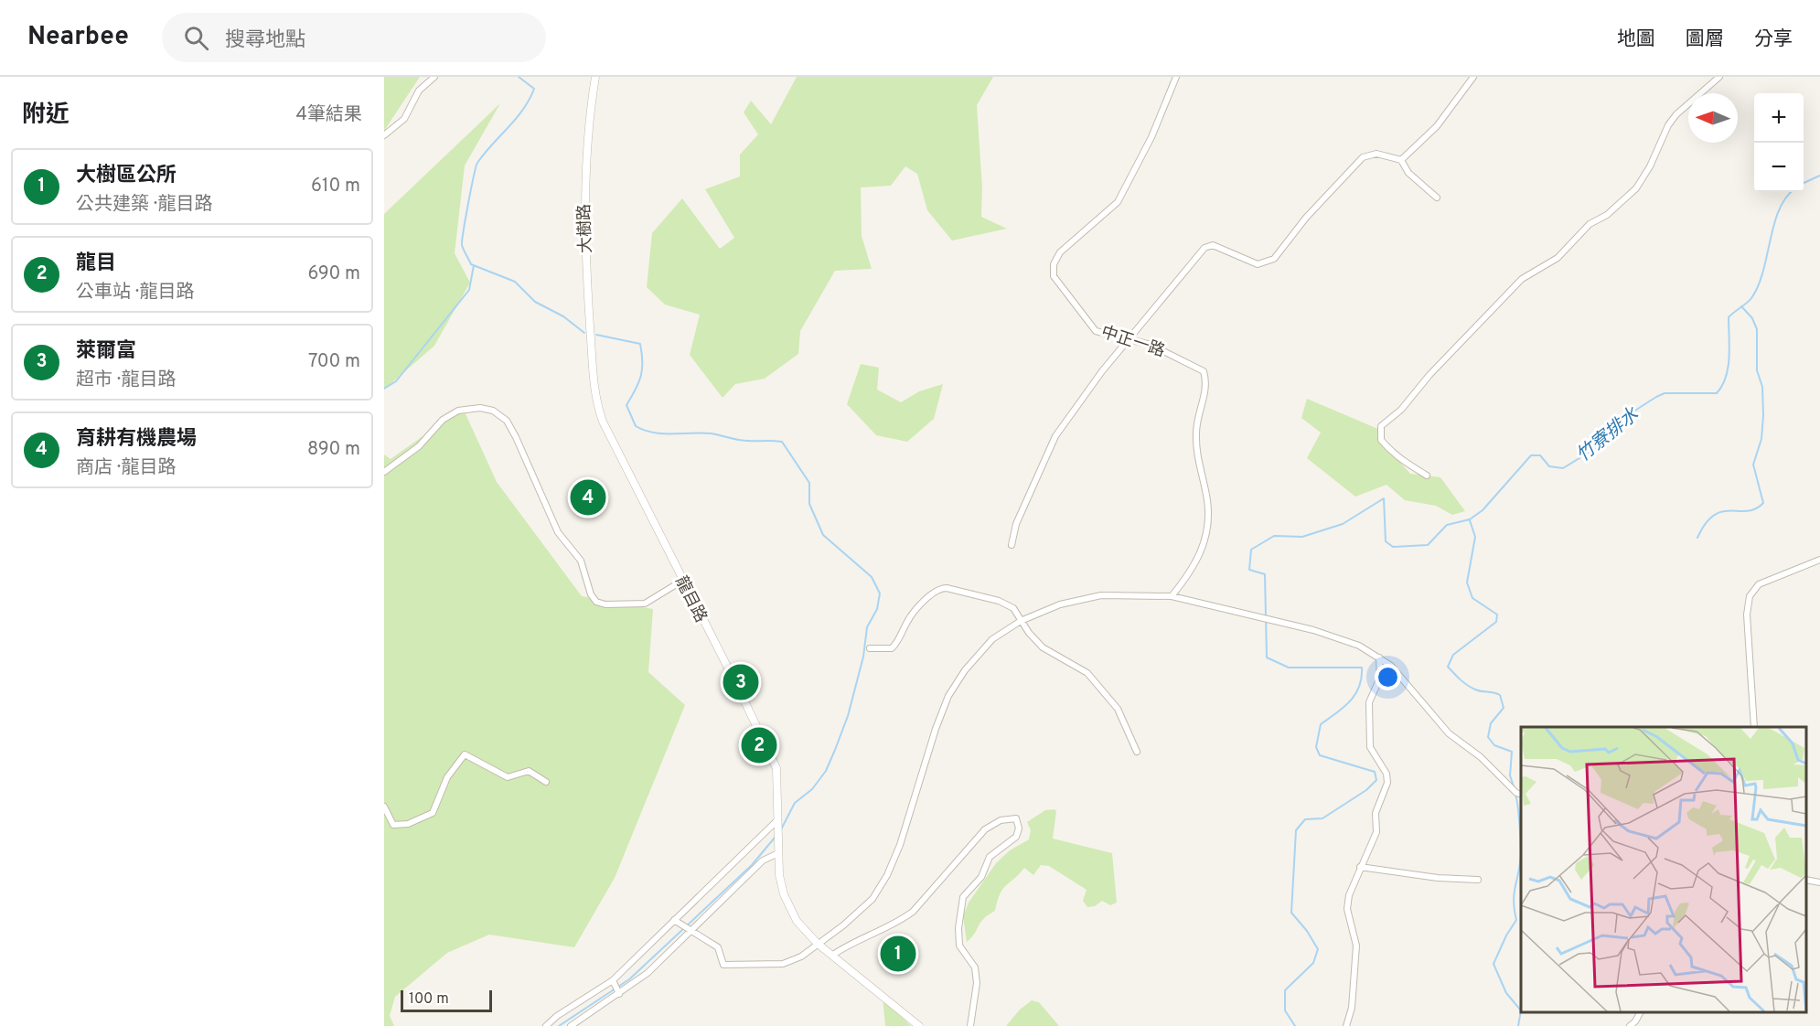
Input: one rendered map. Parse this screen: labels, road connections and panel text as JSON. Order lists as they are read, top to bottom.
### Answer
{
  "streets": {
    "street": ["大樹路", "中正一路", "龍目路"]
  },
  "crossings": [
    ["大樹路", "龍目路"]
  ],
  "water": ["竹寮排水"],
  "scale_bar": "100 m",
  "north": "left",
  "page": {
    "header": "Nearbee",
    "search": "搜尋地點",
    "nav": ["地圖", "圖層", "分享"],
    "heading": ["附近", "4筆結果"],
    "map_buttons": ["+", "−"],
    "list": [
      {
        "mark": "1",
        "name": "大樹區公所",
        "note": "公共建築 · 龍目路",
        "value": "610 m"
      },
      {
        "mark": "2",
        "name": "龍目",
        "note": "公車站 · 龍目路",
        "value": "690 m"
      },
      {
        "mark": "3",
        "name": "萊爾富",
        "note": "超市 · 龍目路",
        "value": "700 m"
      },
      {
        "mark": "4",
        "name": "育耕有機農場",
        "note": "商店 · 龍目路",
        "value": "890 m"
      }
    ],
    "pins": [
      "4",
      "3",
      "2",
      "1"
    ],
    "scale": "100 m"
  }
}
